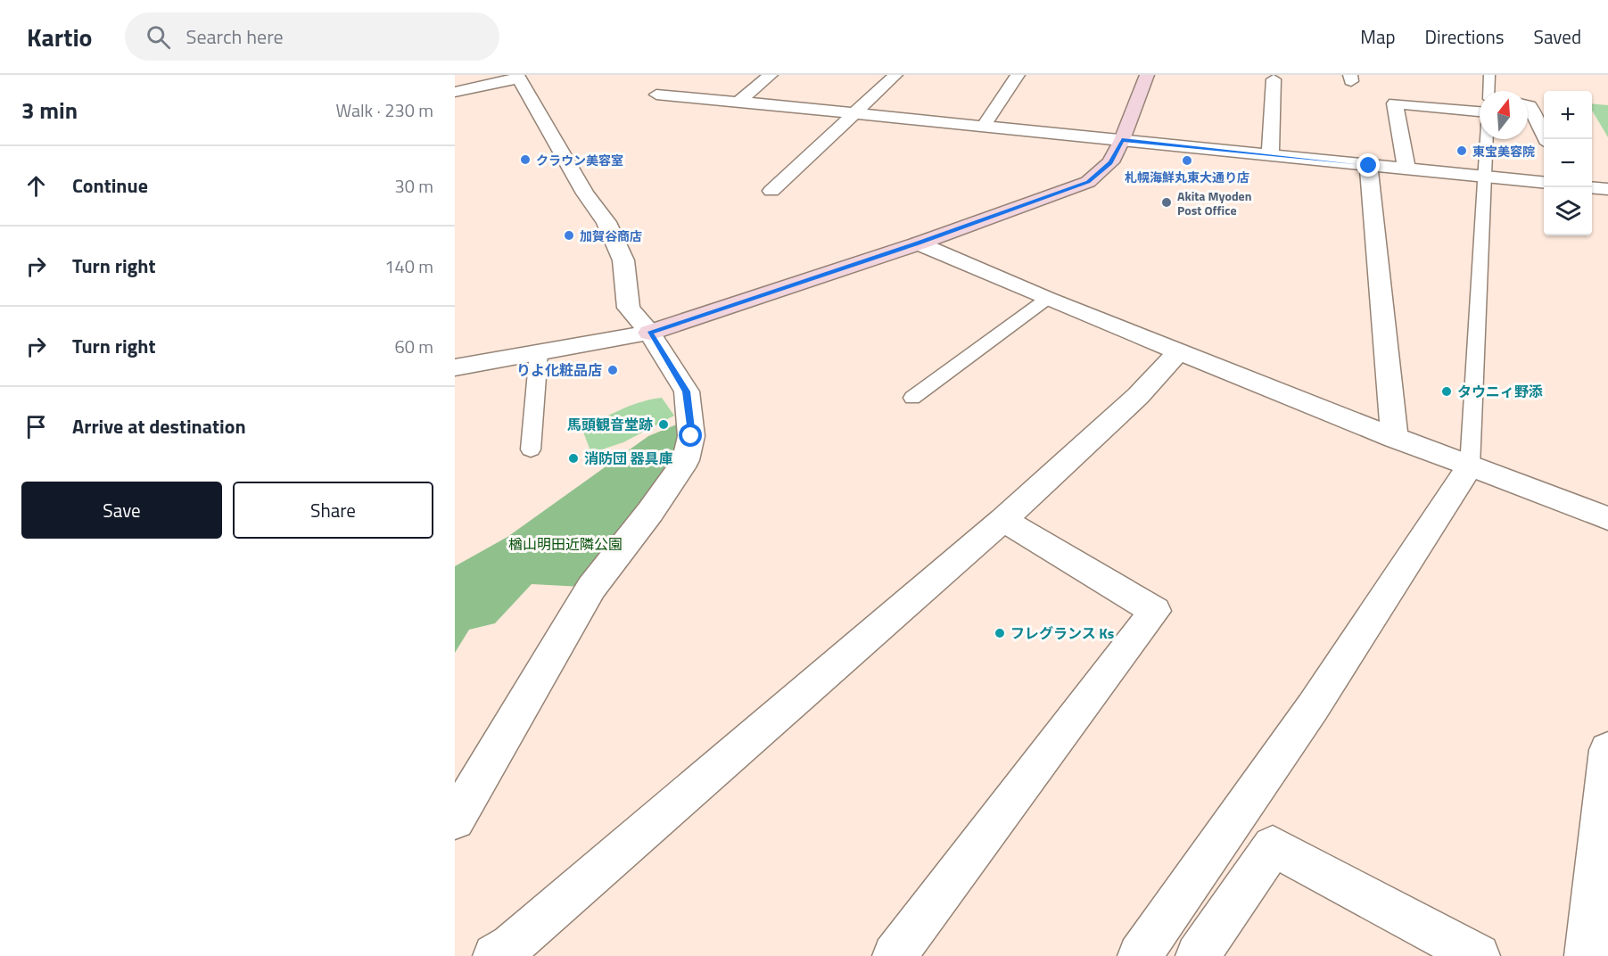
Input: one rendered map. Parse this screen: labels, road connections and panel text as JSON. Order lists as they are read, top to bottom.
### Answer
{
  "parks": ["楢山明田近隣公園"],
  "places": [
    "東宝美容院",
    "クラウン美容室",
    "札幌海鮮丸東大通り店",
    "Akita Myoden Post Office",
    "加賀谷商店",
    "りよ化粧品店",
    "タウニィ野添",
    "馬頭観音堂跡",
    "消防団 器具庫",
    "フレグランス Ks"
  ],
  "north": "top",
  "page": {
    "header": "Kartio",
    "search": "Search here",
    "nav": ["Map", "Directions", "Saved"],
    "heading": ["3 min", "Walk · 230 m"],
    "map_buttons": ["+", "−"],
    "list": [
      ["Continue", "30 m"],
      ["Turn right", "140 m"],
      ["Turn right", "60 m"],
      "Arrive at destination"
    ],
    "buttons": ["Save", "Share"]
  }
}
